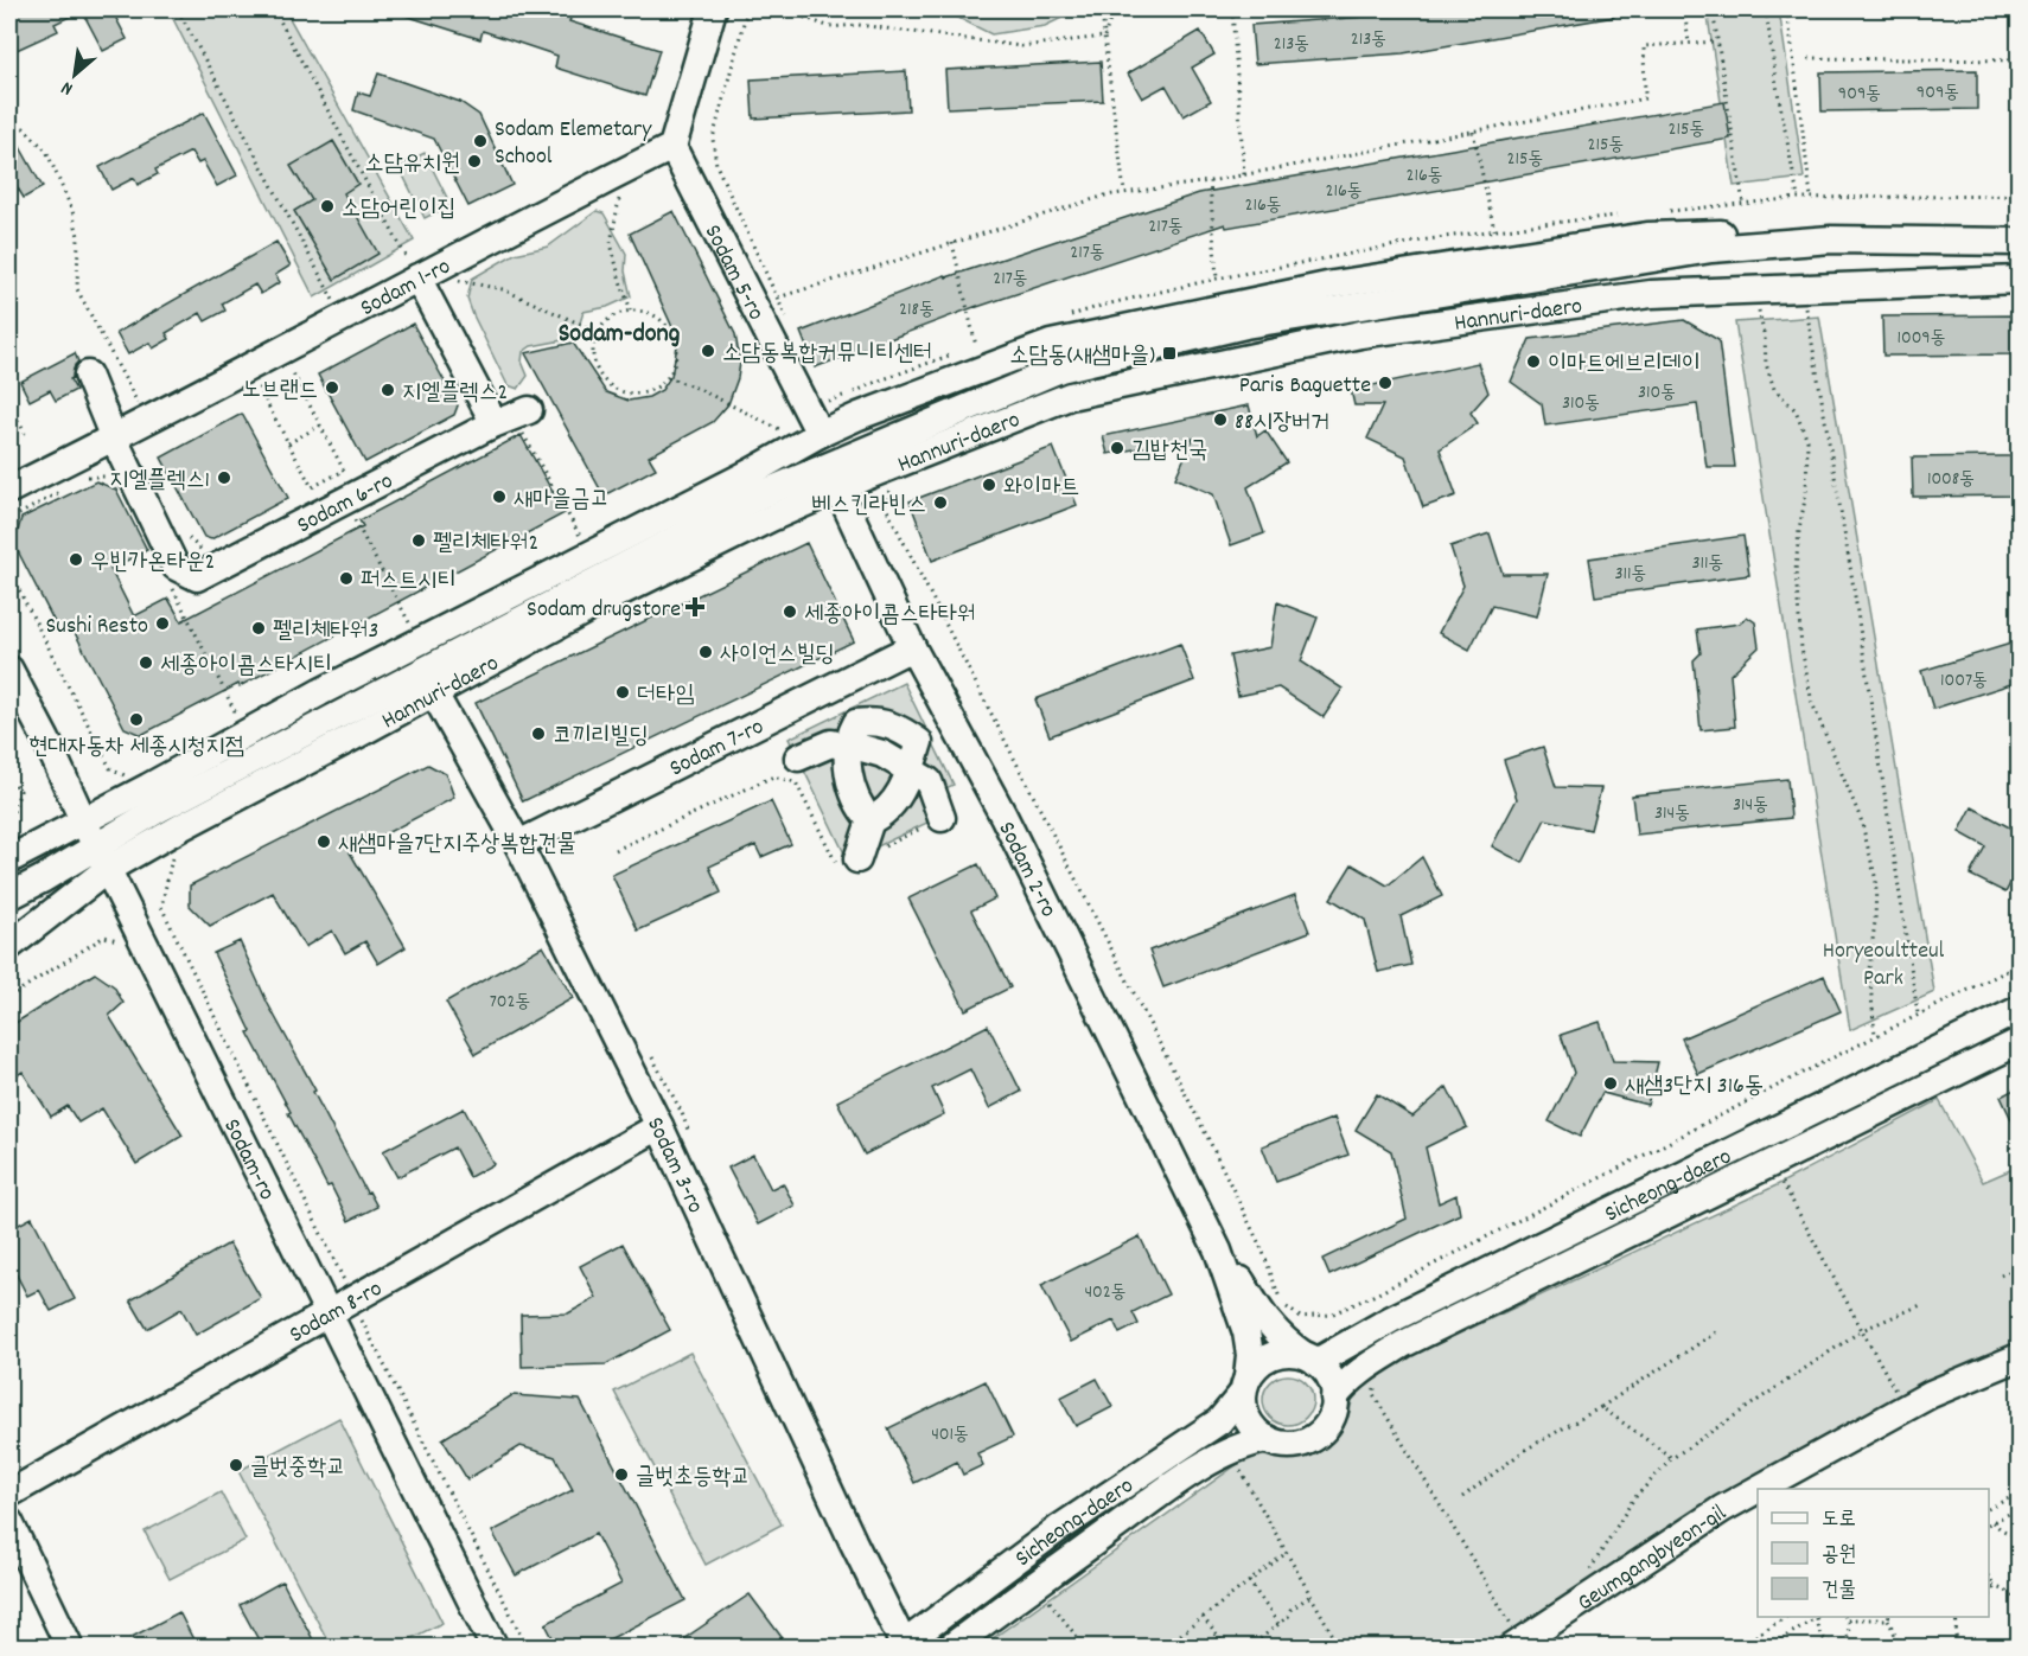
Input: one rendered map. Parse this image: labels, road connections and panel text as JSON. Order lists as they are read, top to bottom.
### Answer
{
  "streets": {
    "street": [
      "Sodam 5-ro",
      "Sodam 1-ro",
      "Hannuri-daero",
      "Sodam 6-ro",
      "Sodam 7-ro",
      "Sodam 2-ro",
      "Sodam-ro",
      "Sodam 3-ro",
      "Sicheong-daero",
      "Sodam 8-ro",
      "Geumgangbyeon-gil"
    ]
  },
  "crossings": [
    ["Sodam 5-ro", "Sodam 1-ro"],
    ["Sodam 1-ro", "Sodam 6-ro"],
    ["Hannuri-daero", "Sodam 2-ro"],
    ["Hannuri-daero", "Sodam-ro"],
    ["Hannuri-daero", "Sodam 3-ro"],
    ["Sodam 7-ro", "Sodam 2-ro"],
    ["Sodam 7-ro", "Sodam 3-ro"],
    ["Sodam-ro", "Sodam 8-ro"],
    ["Sodam 3-ro", "Sicheong-daero"],
    ["Sodam 3-ro", "Sodam 8-ro"]
  ],
  "districts": ["Sodam-dong"],
  "parks": ["Horyeoultteul Park"],
  "places": {
    "other": [
      "Sodam Elemetary School",
      "소담유치원",
      "소담어린이집",
      "소담동복합커뮤니티센터",
      "이마트에브리데이",
      "Paris Baguette",
      "노브랜드",
      "지엘플렉스2",
      "88시장버거",
      "김밥천국",
      "지엘플렉스1",
      "와이마트",
      "새마을금고",
      "베스킨라빈스",
      "펠리체타워2",
      "우빈가온타운2",
      "퍼스트시티",
      "세종아이콤스타타워",
      "Sushi Resto",
      "펠리체타워3",
      "사이언스빌딩",
      "세종아이콤스타시티",
      "더타임",
      "현대자동차 세종시청지점",
      "코끼리빌딩",
      "새샘마을7단지주상복합건물",
      "새샘3단지 316동",
      "글벗중학교",
      "글벗초등학교"
    ],
    "transit": ["소담동(새샘마을)"],
    "health": ["Sodam drugstore"]
  },
  "house_numbers": [
    "213동",
    "213동",
    "909동",
    "909동",
    "215동",
    "215동",
    "215동",
    "216동",
    "216동",
    "216동",
    "217동",
    "217동",
    "217동",
    "218동",
    "1009동",
    "310동",
    "310동",
    "1008동",
    "311동",
    "311동",
    "1007동",
    "314동",
    "314동",
    "702동",
    "402동",
    "401동"
  ],
  "legend": ["도로", "공원", "건물"],
  "north": "bottom left"
}
